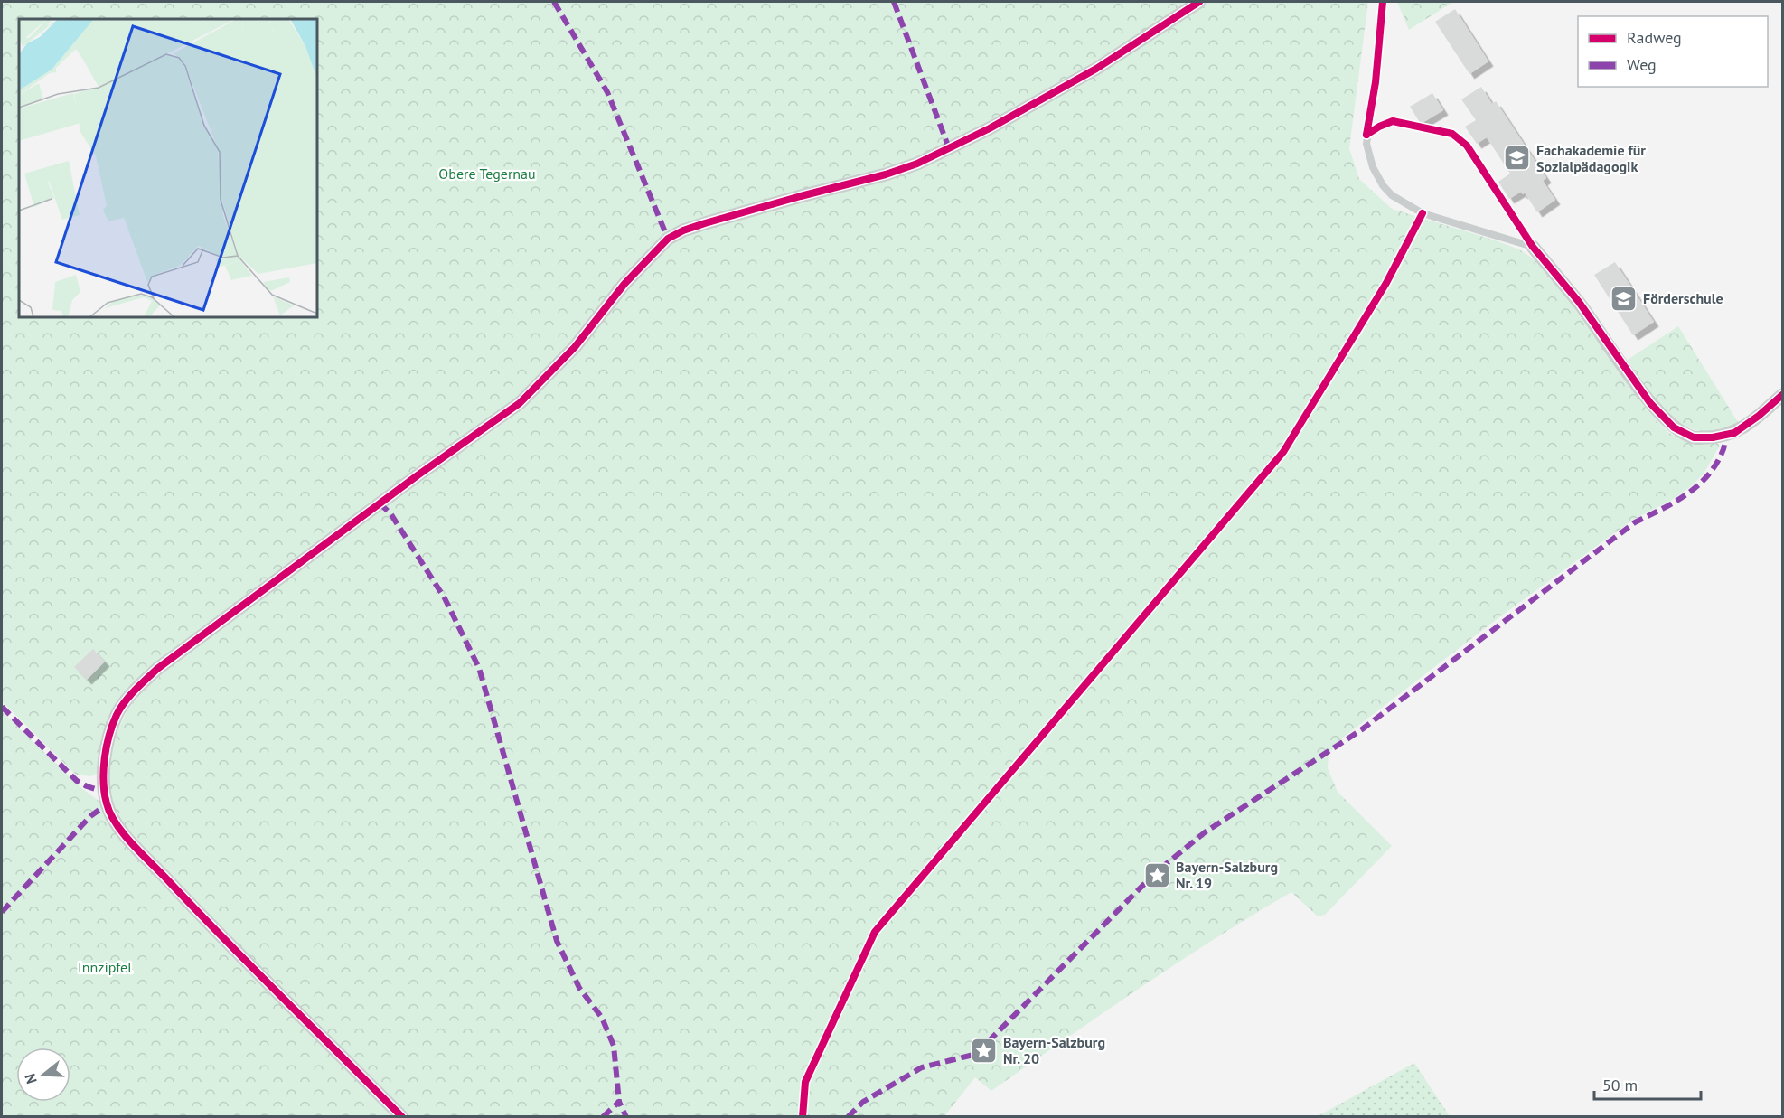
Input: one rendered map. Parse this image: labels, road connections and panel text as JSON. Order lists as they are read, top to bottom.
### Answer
{
  "parks": ["Obere Tegernau", "Innzipfel"],
  "places": {
    "school or university": ["Fachakademie für Sozialpädagogik", "Förderschule"],
    "place": ["Bayern-Salzburg Nr. 19", "Bayern-Salzburg Nr. 20"]
  },
  "legend": ["Radweg", "Weg"],
  "scale_bar": "50 m",
  "north": "left"
}
